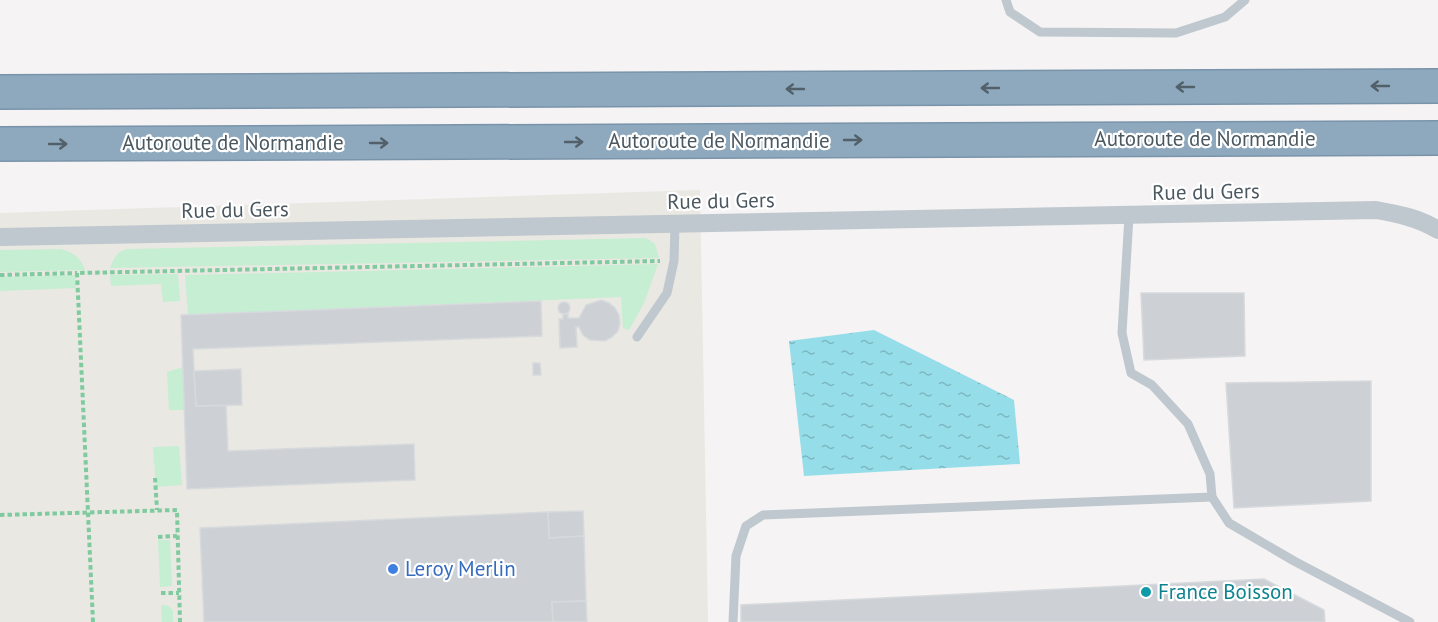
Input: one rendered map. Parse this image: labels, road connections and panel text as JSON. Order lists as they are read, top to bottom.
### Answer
{
  "streets": {
    "highway": ["Autoroute de Normandie"],
    "street": ["Rue du Gers"]
  },
  "places": ["Leroy Merlin", "France Boisson"]
}
